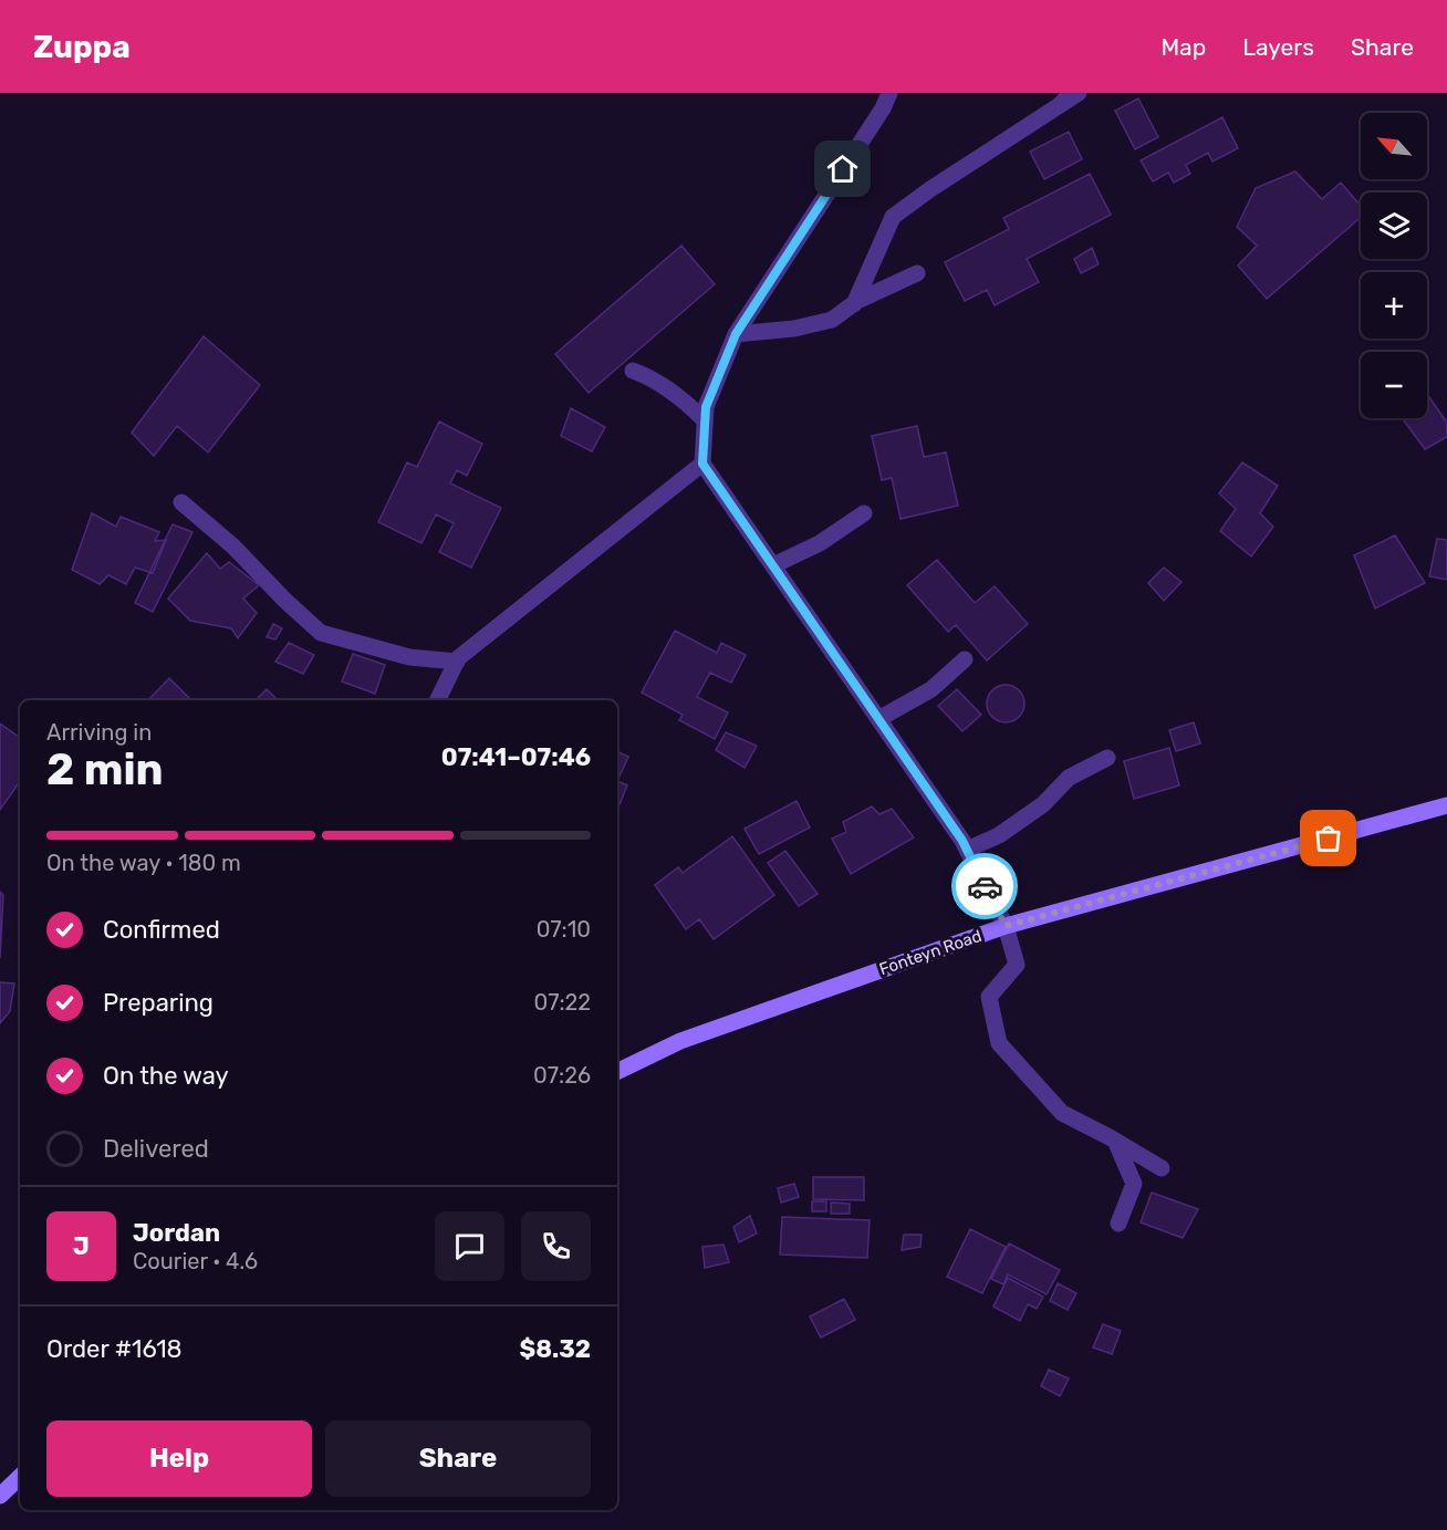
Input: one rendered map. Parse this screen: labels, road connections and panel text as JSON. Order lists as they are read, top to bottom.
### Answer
{
  "streets": {
    "street": ["Fonteyn Road"]
  },
  "north": "top left",
  "page": {
    "header": "Zuppa",
    "nav": ["Map", "Layers", "Share"],
    "map_buttons": ["+", "−"],
    "heading": ["2 min", "Arriving in", "07:41–07:46"],
    "panel": [
      "Jordan",
      "Courier · 4.6",
      "Order #1618",
      "$8.32"
    ],
    "bar": "On the way · 180 m",
    "list": [
      ["Confirmed", "07:10"],
      ["Preparing", "07:22"],
      ["On the way", "07:26"],
      "Delivered"
    ],
    "round": "J",
    "buttons": ["Help", "Share"]
  }
}
